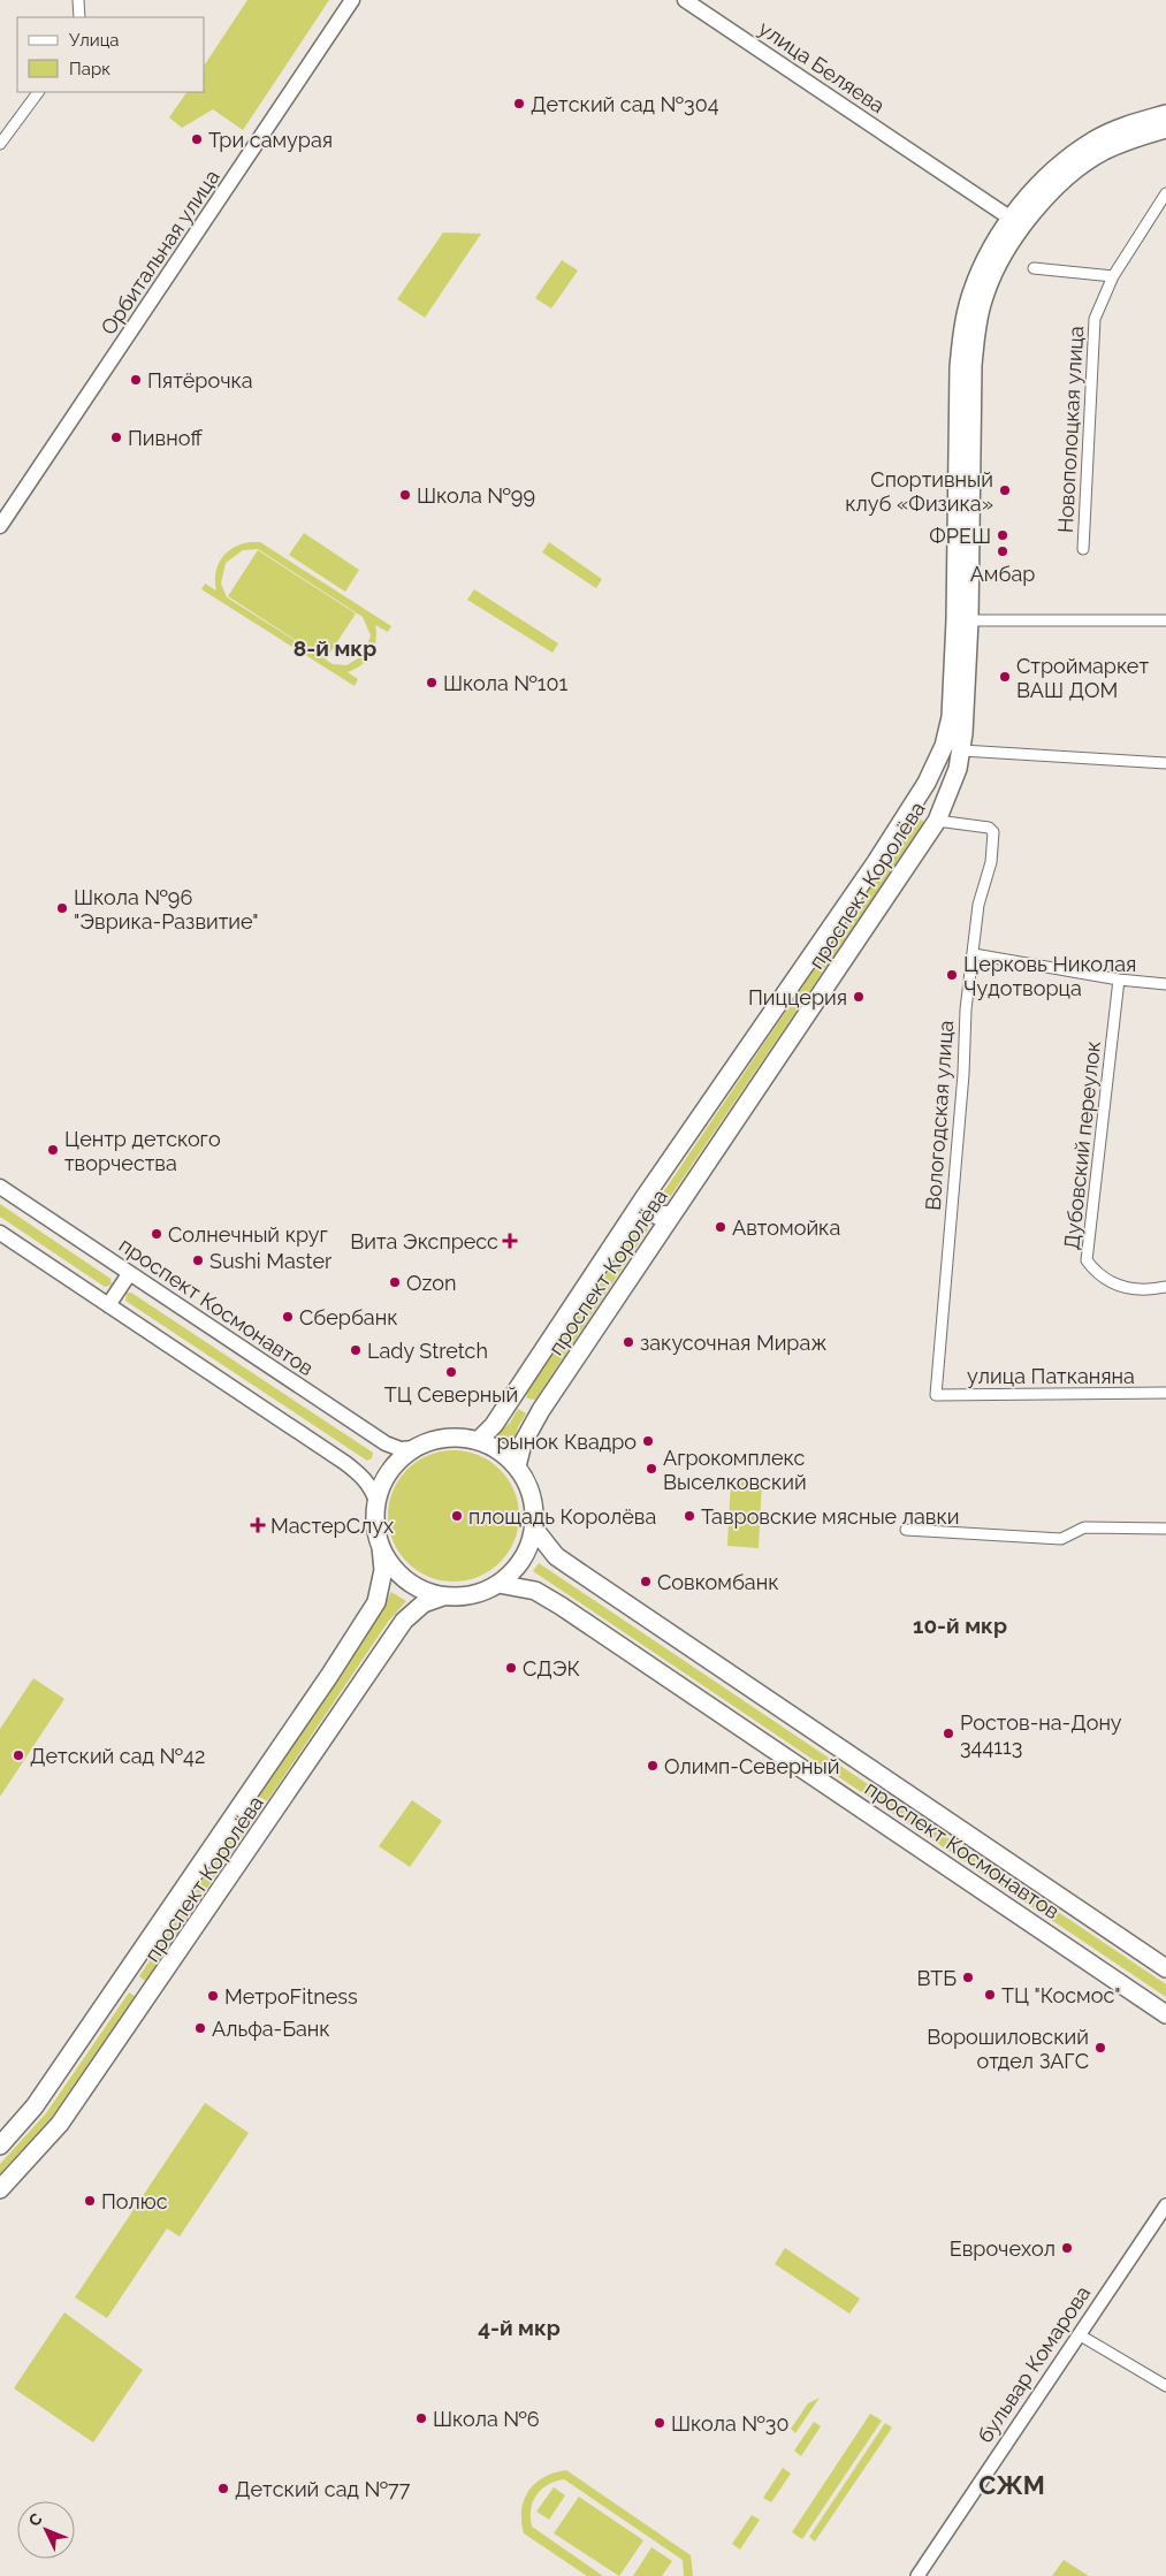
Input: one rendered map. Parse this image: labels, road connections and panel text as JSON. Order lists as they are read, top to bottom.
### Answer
{
  "streets": {
    "main road": [
      "улица Беляева",
      "Орбитальная улица",
      "проспект Королёва",
      "проспект Космонавтов"
    ],
    "street": [
      "Новополоцкая улица",
      "Вологодская улица",
      "Дубовский переулок",
      "улица Патканяна",
      "бульвар Комарова"
    ]
  },
  "crossings": [
    ["улица Беляева", "проспект Королёва"],
    ["проспект Королёва", "Вологодская улица"],
    ["проспект Королёва", "проспект Космонавтов"],
    ["Вологодская улица", "улица Патканяна"]
  ],
  "districts": [
    "8-й мкр",
    "10-й мкр",
    "4-й мкр",
    "СЖМ"
  ],
  "places": {
    "other": [
      "Детский сад №304",
      "Три самурая",
      "Пятёрочка",
      "Пивноff",
      "Спортивный клуб «Физика»",
      "Школа №99",
      "ФРЕШ",
      "Амбар",
      "Строймаркет ВАШ ДОМ",
      "Школа №101",
      "Школа №96 \"Эврика-Развитие\"",
      "Церковь Николая Чудотворца",
      "Пиццерия",
      "Центр детского творчества",
      "Автомойка",
      "Солнечный круг",
      "Sushi Master",
      "Ozon",
      "Сбербанк",
      "закусочная Мираж",
      "Lady Stretch",
      "ТЦ Северный",
      "рынок Квадро",
      "Агрокомплекс Выселковский",
      "площадь Королёва",
      "Тавровские мясные лавки",
      "Совкомбанк",
      "СДЭК",
      "Ростов-на-Дону 344113",
      "Детский сад №42",
      "Олимп-Северный",
      "ВТБ",
      "ТЦ \"Космос\"",
      "МетроFitness",
      "Альфа-Банк",
      "Ворошиловский отдел ЗАГС",
      "Полюс",
      "Еврочехол",
      "Школа №6",
      "Школа №30",
      "Детский сад №77"
    ],
    "health": ["Вита Экспресс", "МастерСлух"]
  },
  "legend": ["Улица", "Парк"],
  "north": "top left"
}
